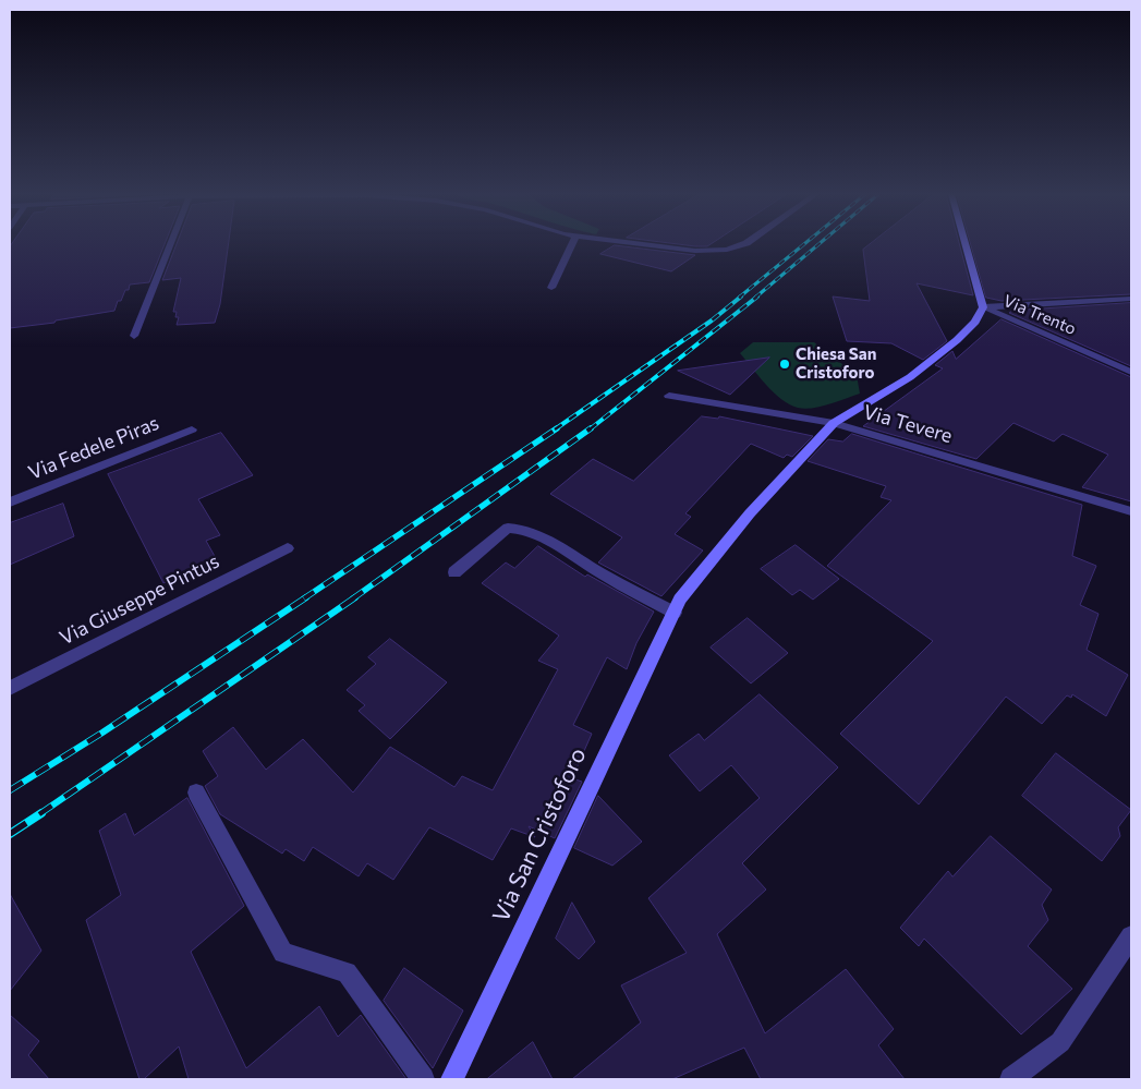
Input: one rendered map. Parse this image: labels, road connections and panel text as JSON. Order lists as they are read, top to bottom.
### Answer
{
  "streets": {
    "street": [
      "Via Trento",
      "Via Tevere",
      "Via Fedele Piras",
      "Via Giuseppe Pintus",
      "Via San Cristoforo"
    ]
  },
  "crossings": [
    ["Via Trento", "Via San Cristoforo"],
    ["Via Tevere", "Via San Cristoforo"]
  ],
  "places": ["Chiesa San Cristoforo"]
}
